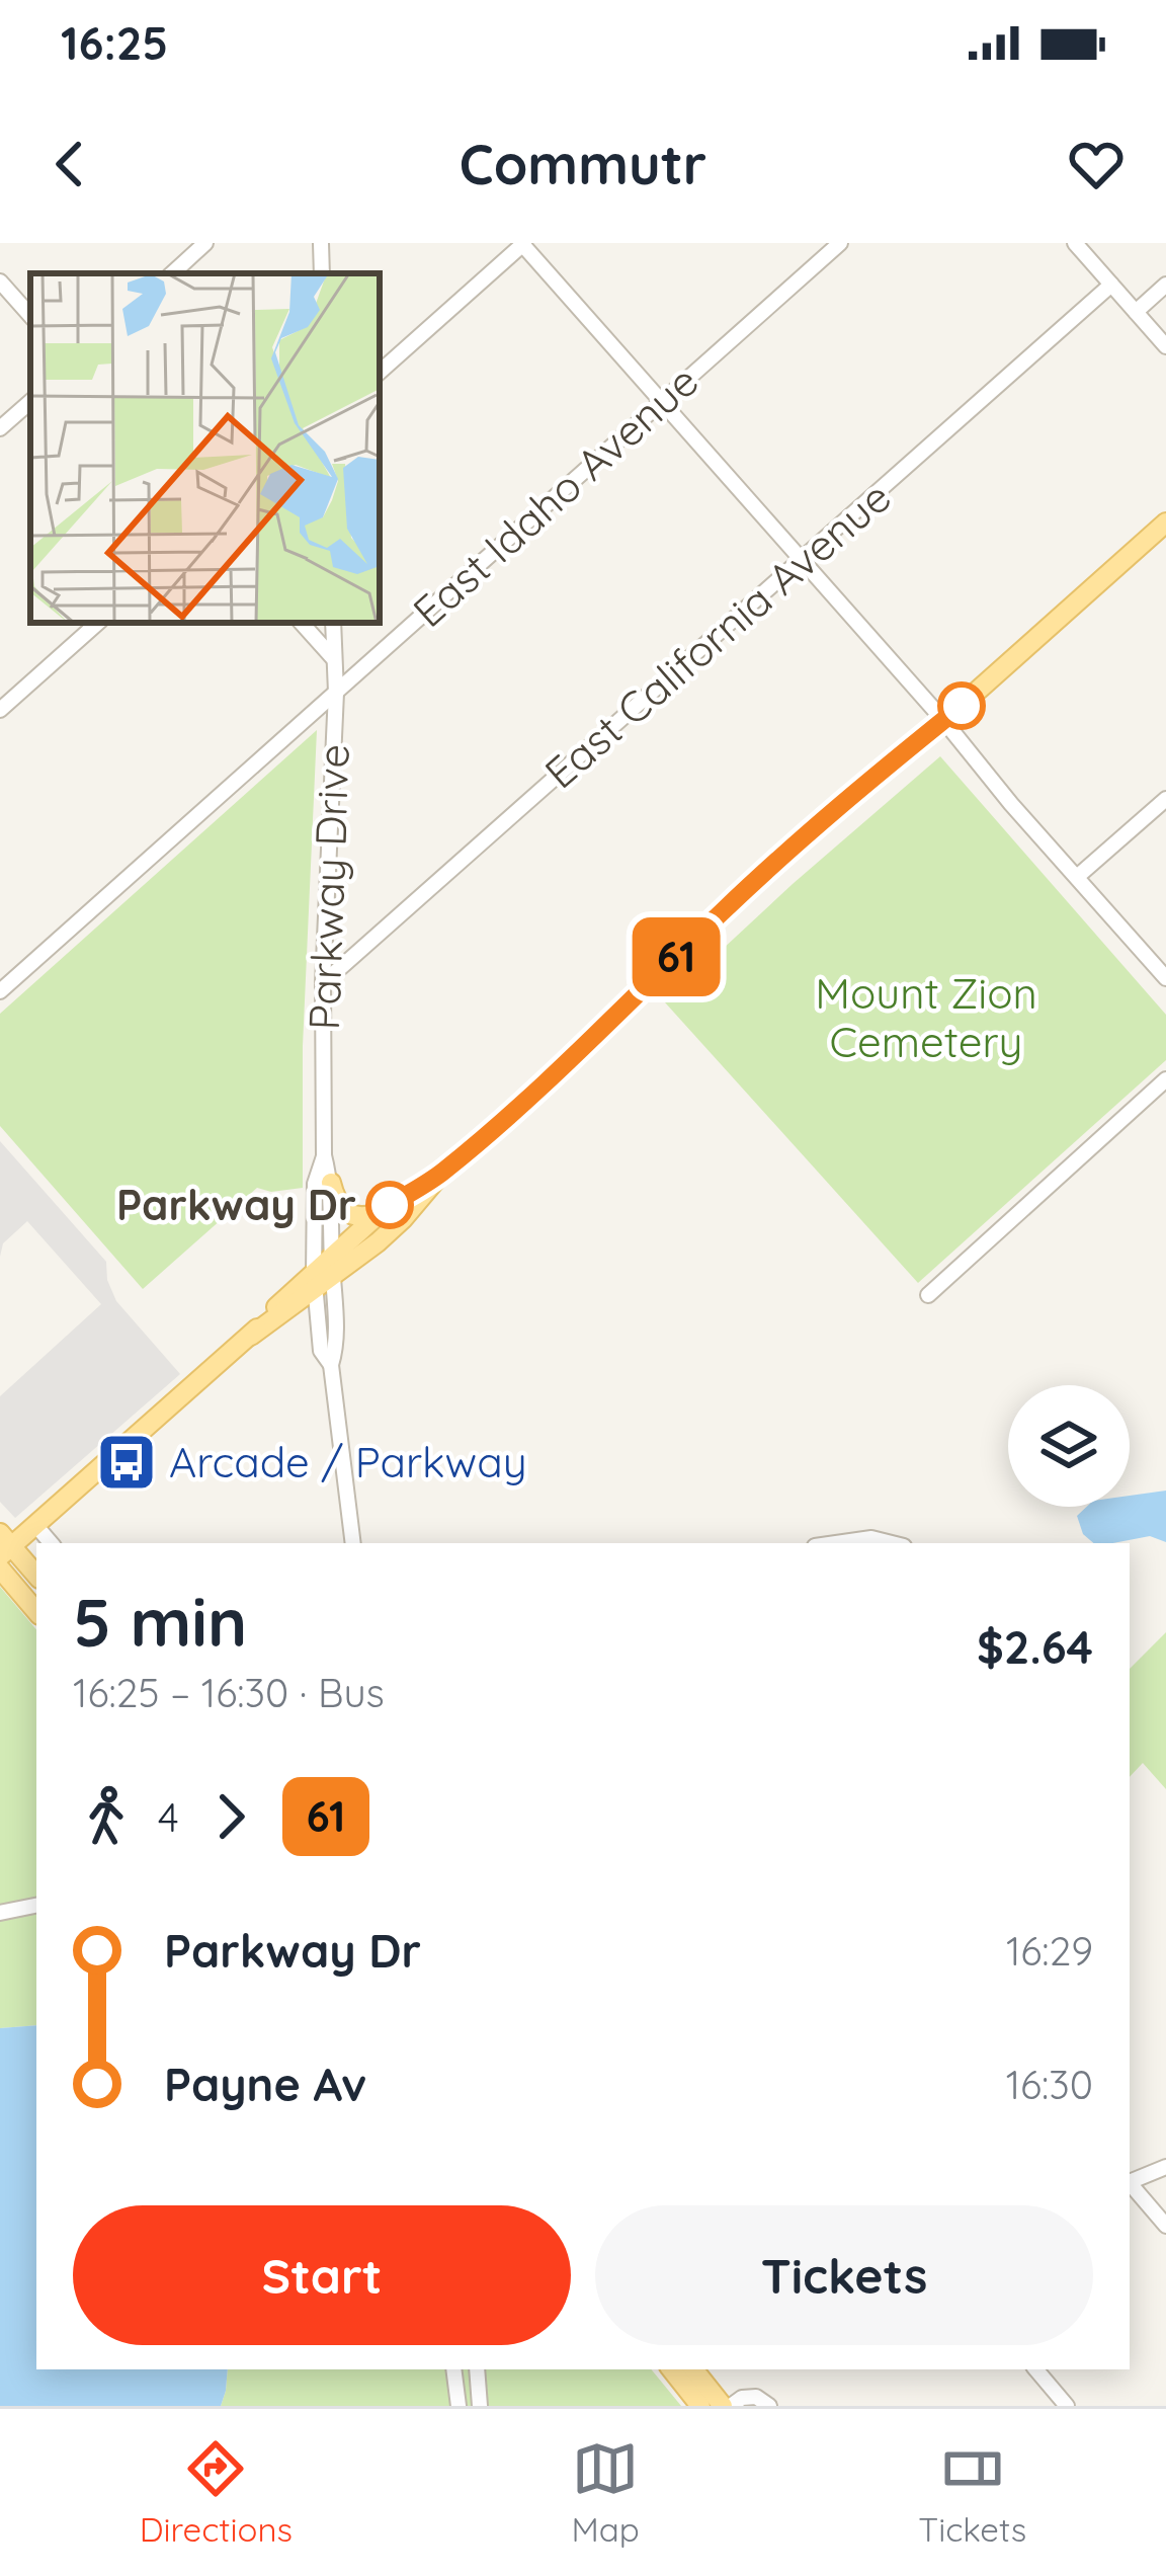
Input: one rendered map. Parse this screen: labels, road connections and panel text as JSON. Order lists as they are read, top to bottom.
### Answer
{
  "streets": {
    "street": ["East Idaho Avenue", "East California Avenue", "Parkway Drive"]
  },
  "crossings": [
    ["East Idaho Avenue", "Parkway Drive"],
    ["East California Avenue", "Parkway Drive"]
  ],
  "parks": ["Mount Zion Cemetery"],
  "places": {
    "other": ["Parkway Dr"],
    "bus stop": ["Arcade / Parkway"]
  },
  "lines": ["bus line 61"],
  "page": {
    "status": "16:25",
    "header": "Commutr",
    "on_map": "61",
    "heading": ["5 min", "16:25 – 16:30 · Bus", "$2.64"],
    "legs": ["4", "61"],
    "list": [
      {
        "name": "Parkway Dr",
        "value": "16:29"
      },
      {
        "name": "Payne Av",
        "value": "16:30"
      }
    ],
    "buttons": ["Start", "Tickets"],
    "tabs": ["Directions", "Map", "Tickets"]
  }
}
